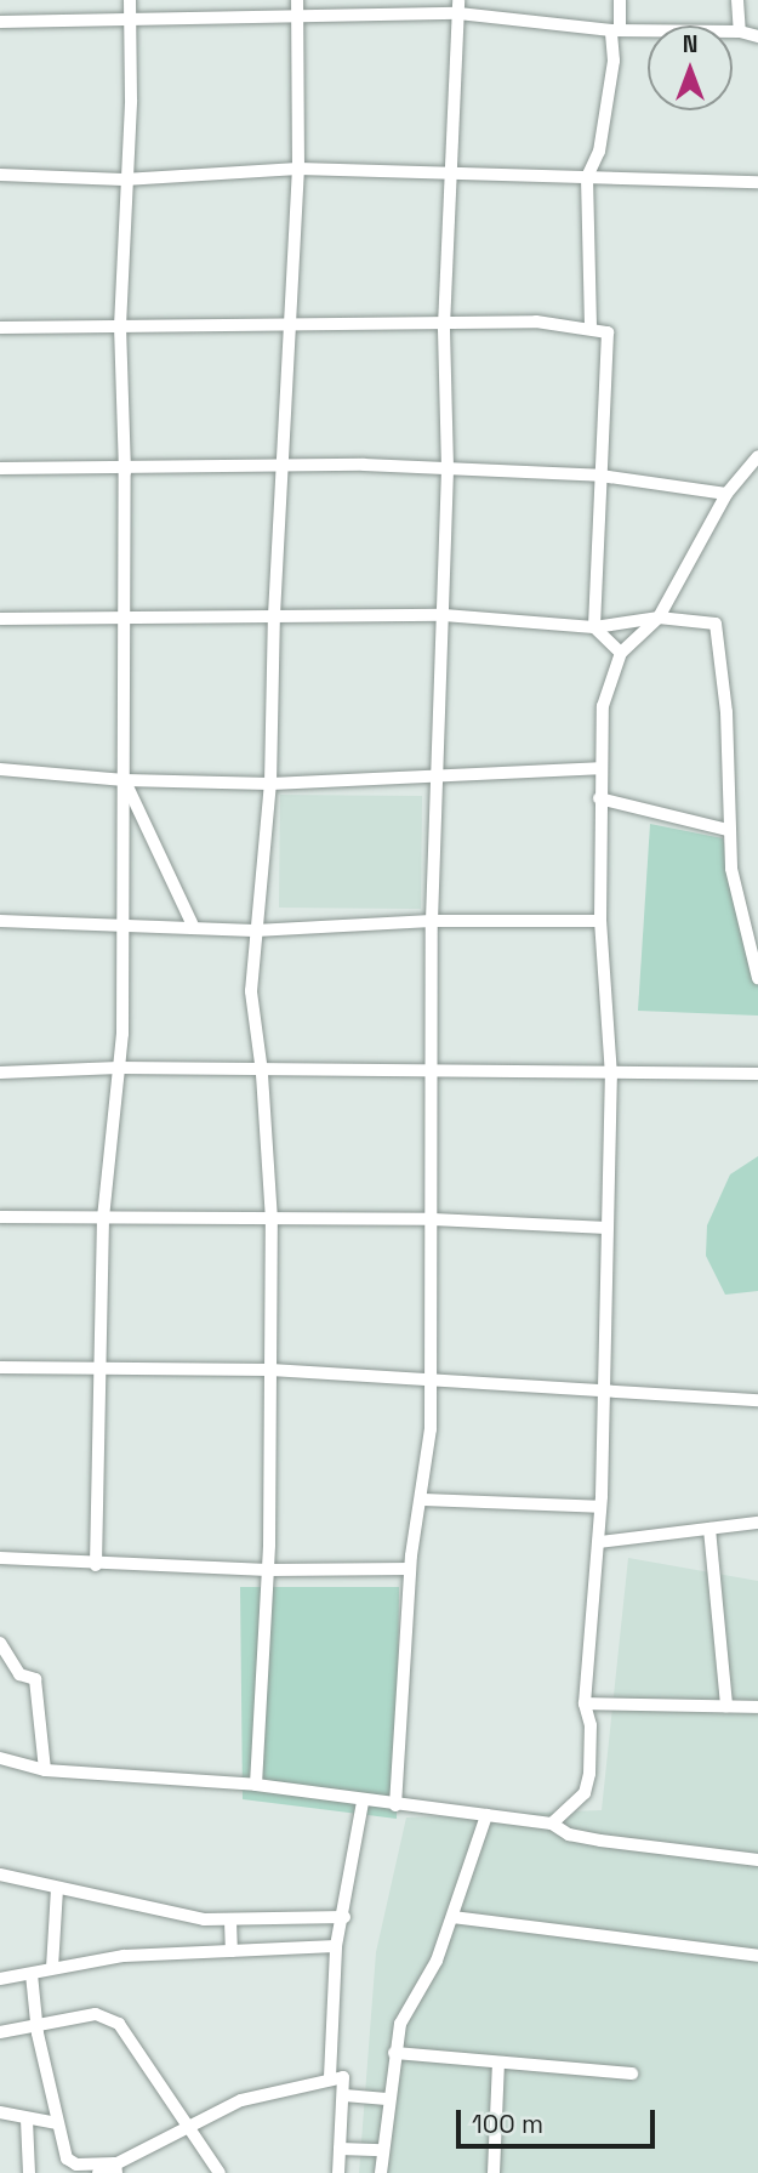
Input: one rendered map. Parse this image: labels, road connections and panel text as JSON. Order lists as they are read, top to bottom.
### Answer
{
  "scale_bar": "100 m",
  "north": "top"
}
